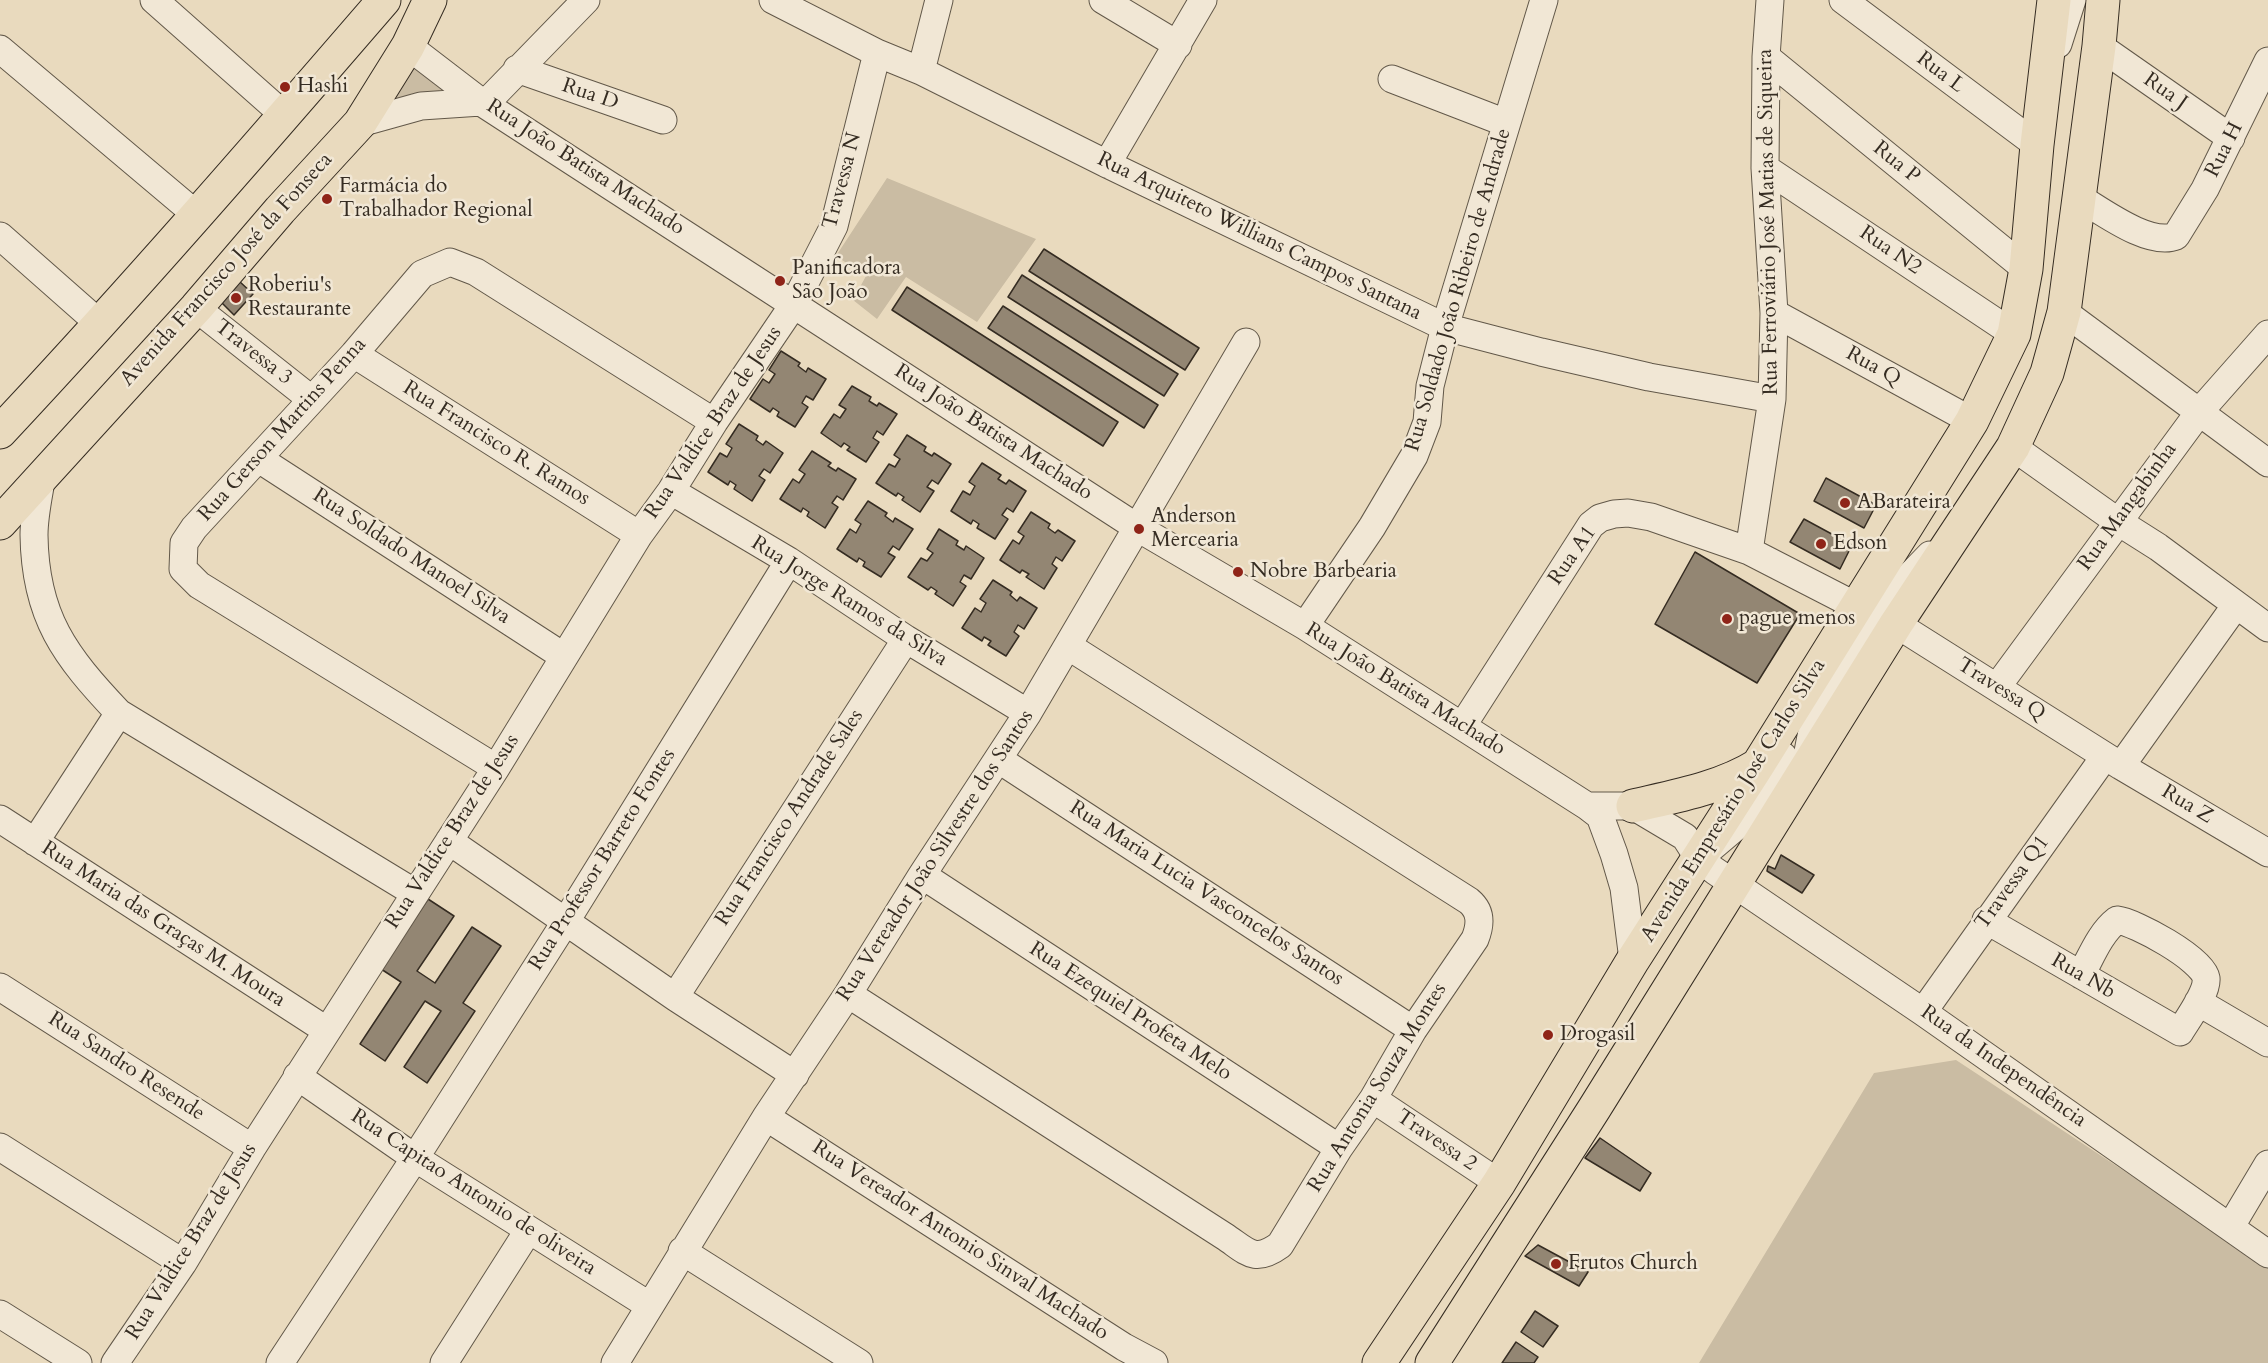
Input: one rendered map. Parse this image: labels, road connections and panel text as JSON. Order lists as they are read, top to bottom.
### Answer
{
  "streets": {
    "main road": ["Avenida Francisco José da Fonseca", "Avenida Empresário José Carlos Silva"],
    "street": [
      "Rua L",
      "Rua J",
      "Rua D",
      "Rua H",
      "Rua P",
      "Rua João Batista Machado",
      "Travessa N",
      "Rua Ferroviário José Matias de Siqueira",
      "Rua Arquiteto Willians Campos Santana",
      "Rua N2",
      "Rua Soldado João Ribeiro de Andrade",
      "Travessa 3",
      "Rua Q",
      "Rua Valdice Braz de Jesus",
      "Rua Gerson Martins Penna",
      "Rua Francisco R. Ramos",
      "Rua Mangabinha",
      "Rua A1",
      "Rua Soldado Manoel Silva",
      "Rua Jorge Ramos da Silva",
      "Travessa Q",
      "Rua Z",
      "Rua Francisco Andrade Sales",
      "Rua Vereador João Silvestre dos Santos",
      "Rua Professor Barreto Fontes",
      "Travessa Q1",
      "Rua Maria Lucia Vasconcelos Santos",
      "Rua Maria das Graças M. Moura",
      "Rua Nb",
      "Rua Ezequiel Profeta Melo",
      "Rua Sandro Resende",
      "Rua da Independência",
      "Rua Antonia Souza Montes",
      "Travessa 2",
      "Rua Capitao Antonio de oliveira",
      "Rua Vereador Antonio Sinval Machado"
    ]
  },
  "crossings": [
    ["Rua L", "Avenida Empresário José Carlos Silva"],
    ["Rua J", "Rua H"],
    ["Rua J", "Avenida Empresário José Carlos Silva"],
    ["Rua H", "Avenida Empresário José Carlos Silva"],
    ["Rua P", "Rua Ferroviário José Matias de Siqueira"],
    ["Rua P", "Avenida Empresário José Carlos Silva"],
    ["Rua João Batista Machado", "Travessa N"],
    ["Rua João Batista Machado", "Avenida Francisco José da Fonseca"],
    ["Rua João Batista Machado", "Rua Soldado João Ribeiro de Andrade"],
    ["Rua João Batista Machado", "Rua Valdice Braz de Jesus"],
    ["Rua João Batista Machado", "Rua A1"],
    ["Rua João Batista Machado", "Rua Vereador João Silvestre dos Santos"],
    ["Travessa N", "Rua Arquiteto Willians Campos Santana"],
    ["Travessa N", "Rua Valdice Braz de Jesus"],
    ["Rua Ferroviário José Matias de Siqueira", "Rua Arquiteto Willians Campos Santana"],
    ["Rua Ferroviário José Matias de Siqueira", "Rua N2"],
    ["Rua Ferroviário José Matias de Siqueira", "Rua Q"],
    ["Rua Ferroviário José Matias de Siqueira", "Rua A1"],
    ["Rua Arquiteto Willians Campos Santana", "Rua Soldado João Ribeiro de Andrade"],
    ["Rua N2", "Avenida Empresário José Carlos Silva"],
    ["Avenida Francisco José da Fonseca", "Travessa 3"],
    ["Travessa 3", "Rua Gerson Martins Penna"],
    ["Rua Q", "Avenida Empresário José Carlos Silva"],
    ["Rua Valdice Braz de Jesus", "Rua Gerson Martins Penna"],
    ["Rua Valdice Braz de Jesus", "Rua Francisco R. Ramos"],
    ["Rua Valdice Braz de Jesus", "Rua Soldado Manoel Silva"],
    ["Rua Valdice Braz de Jesus", "Rua Jorge Ramos da Silva"],
    ["Rua Valdice Braz de Jesus", "Rua Maria das Graças M. Moura"],
    ["Rua Valdice Braz de Jesus", "Rua Sandro Resende"],
    ["Rua Valdice Braz de Jesus", "Rua Capitao Antonio de oliveira"],
    ["Rua Gerson Martins Penna", "Rua Francisco R. Ramos"],
    ["Rua Gerson Martins Penna", "Rua Soldado Manoel Silva"],
    ["Rua Mangabinha", "Travessa Q"],
    ["Rua Jorge Ramos da Silva", "Rua Francisco Andrade Sales"],
    ["Rua Jorge Ramos da Silva", "Rua Vereador João Silvestre dos Santos"],
    ["Rua Jorge Ramos da Silva", "Rua Professor Barreto Fontes"],
    ["Travessa Q", "Avenida Empresário José Carlos Silva"],
    ["Travessa Q", "Rua Z"],
    ["Travessa Q", "Travessa Q1"],
    ["Avenida Empresário José Carlos Silva", "Rua da Independência"],
    ["Avenida Empresário José Carlos Silva", "Travessa 2"],
    ["Rua Z", "Travessa Q1"],
    ["Rua Vereador João Silvestre dos Santos", "Rua Maria Lucia Vasconcelos Santos"],
    ["Rua Vereador João Silvestre dos Santos", "Rua Ezequiel Profeta Melo"],
    ["Rua Vereador João Silvestre dos Santos", "Rua Antonia Souza Montes"],
    ["Rua Vereador João Silvestre dos Santos", "Rua Capitao Antonio de oliveira"],
    ["Rua Vereador João Silvestre dos Santos", "Rua Vereador Antonio Sinval Machado"],
    ["Rua Professor Barreto Fontes", "Rua Capitao Antonio de oliveira"],
    ["Travessa Q1", "Rua Nb"],
    ["Travessa Q1", "Rua da Independência"],
    ["Rua Maria Lucia Vasconcelos Santos", "Rua Antonia Souza Montes"],
    ["Rua Ezequiel Profeta Melo", "Rua Antonia Souza Montes"],
    ["Rua Antonia Souza Montes", "Travessa 2"]
  ],
  "places": [
    "Hashi",
    "Farmácia do Trabalhador Regional",
    "Panificadora São João",
    "Roberiu's Restaurante",
    "ABarateira",
    "Anderson Mercearia",
    "Edson",
    "Nobre Barbearia",
    "pague menos",
    "Drogasil",
    "Frutos Church"
  ]
}
